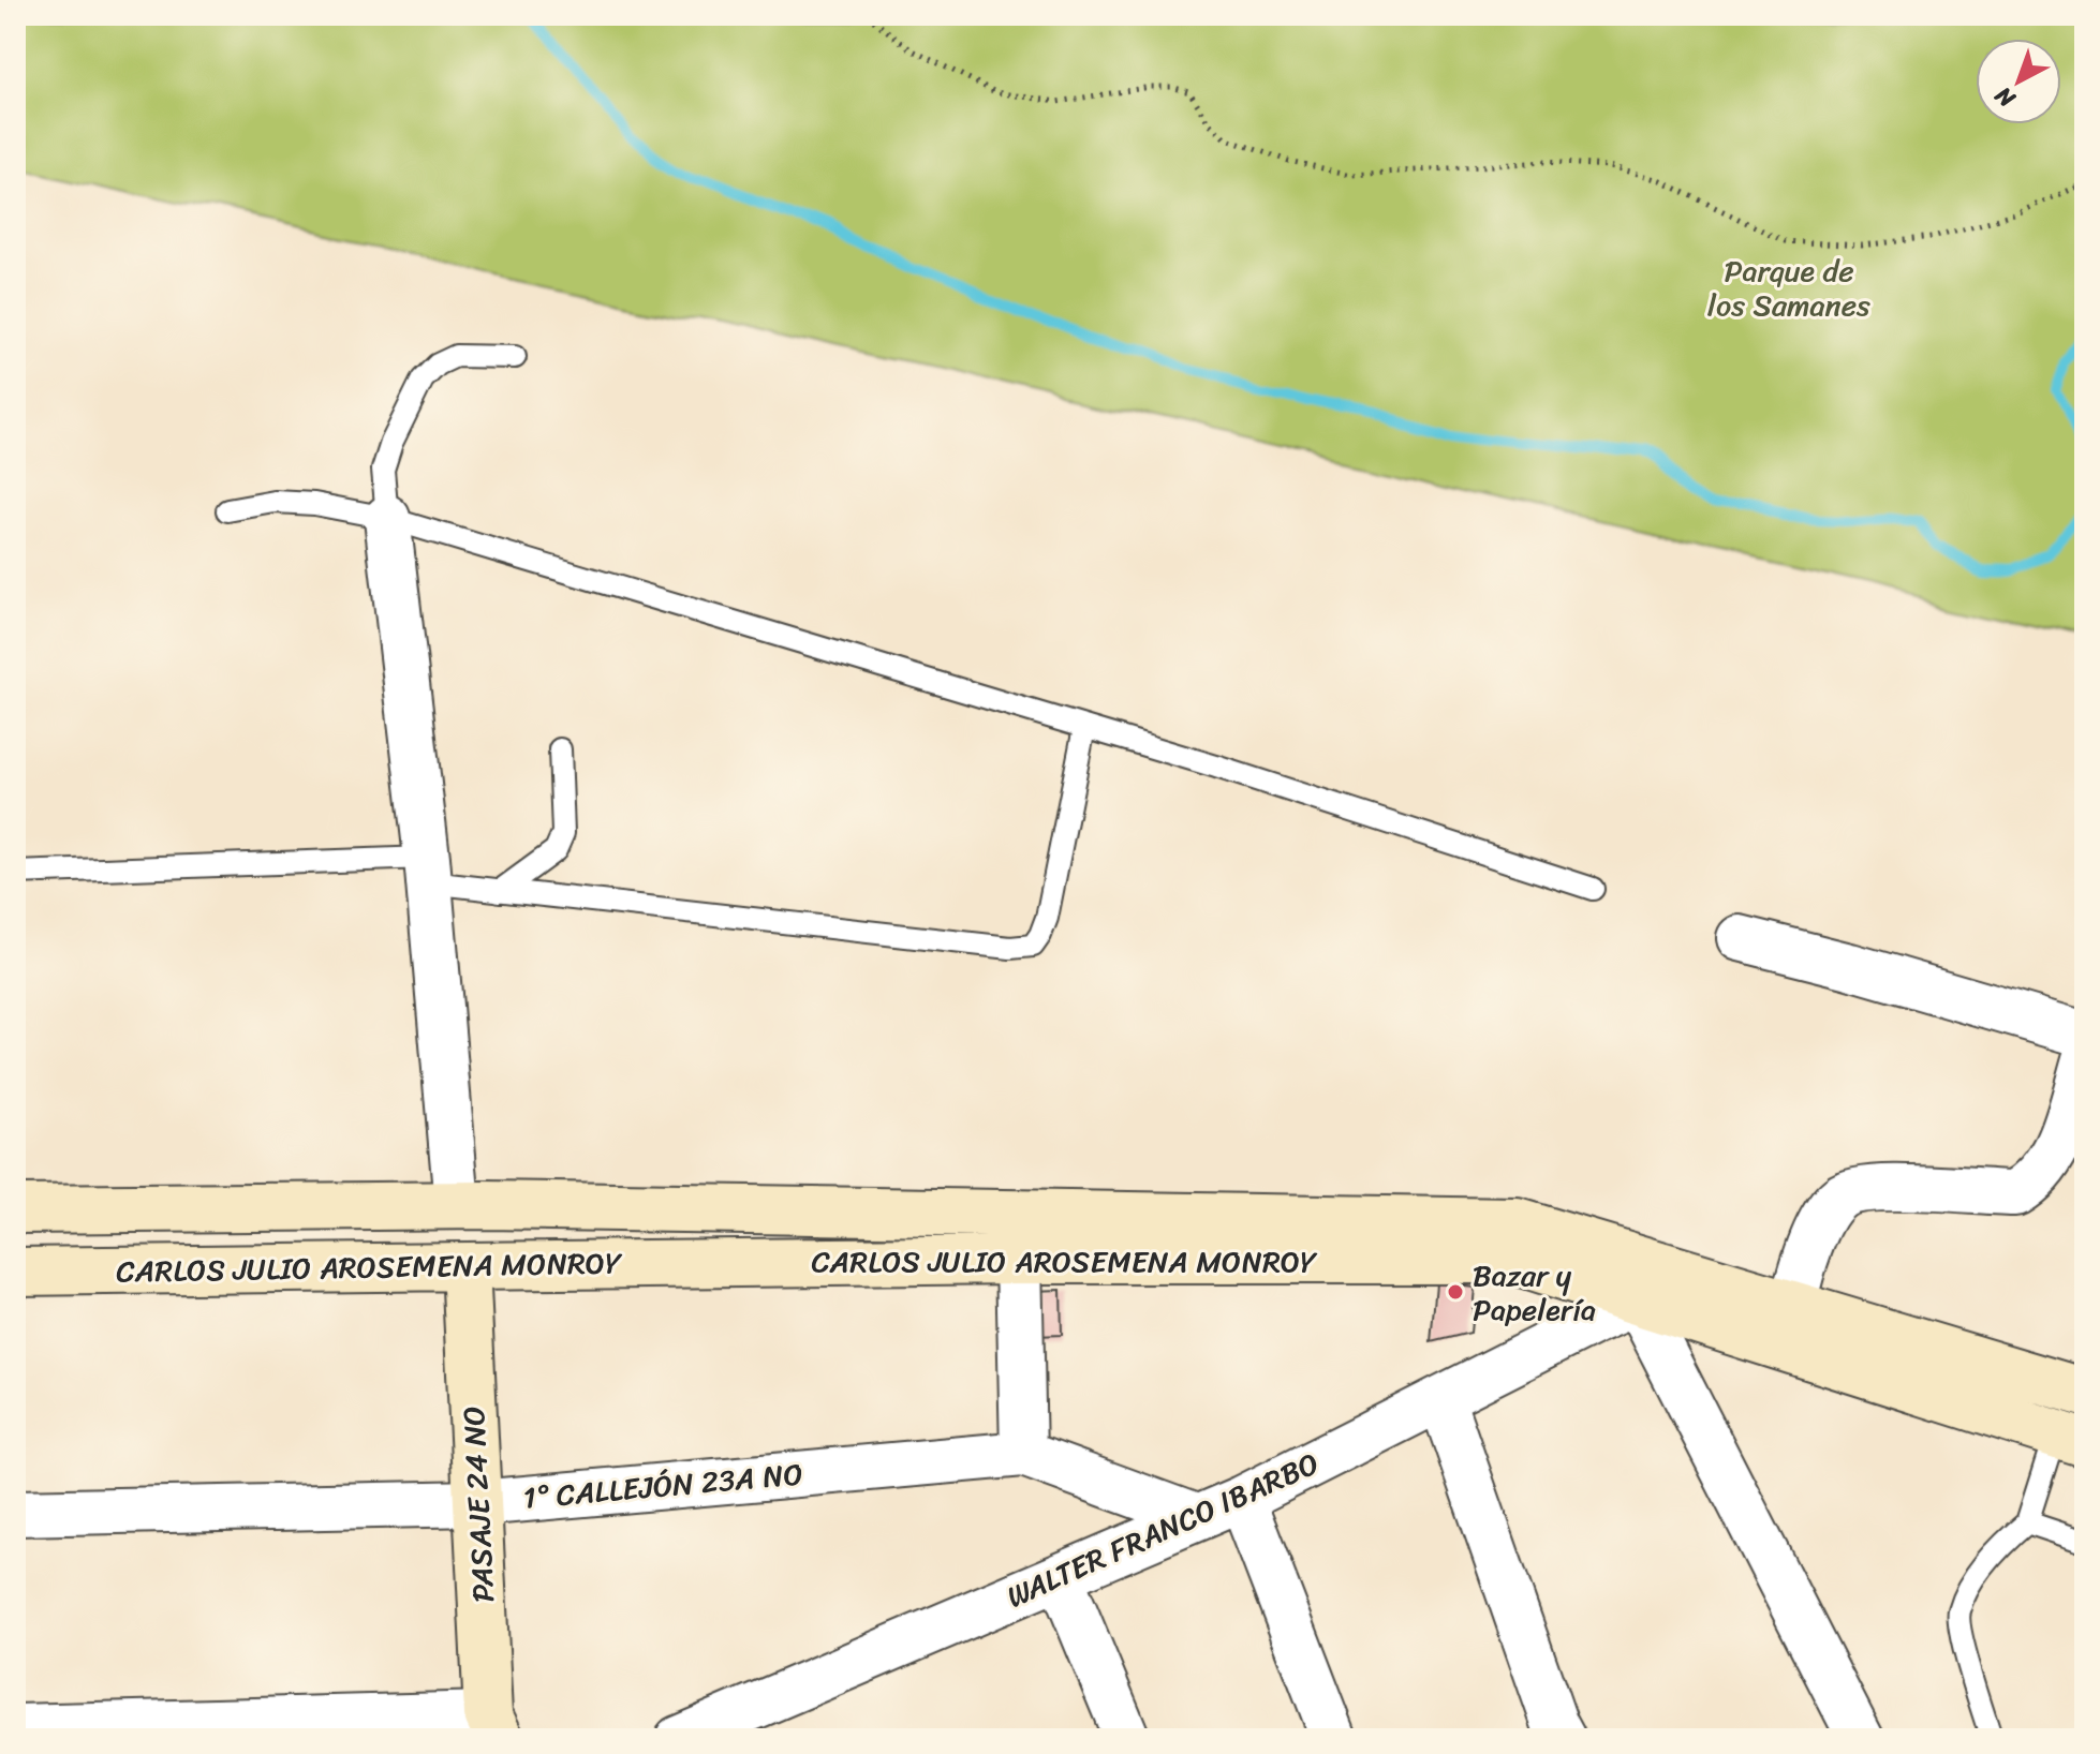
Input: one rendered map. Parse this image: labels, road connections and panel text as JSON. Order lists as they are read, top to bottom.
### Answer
{
  "streets": {
    "main road": ["CARLOS JULIO AROSEMENA MONROY", "PASAJE 24 NO"],
    "street": ["1° CALLEJÓN 23A NO", "WALTER FRANCO IBARBO"]
  },
  "crossings": [
    ["CARLOS JULIO AROSEMENA MONROY", "PASAJE 24 NO"],
    ["CARLOS JULIO AROSEMENA MONROY", "WALTER FRANCO IBARBO"],
    ["1° CALLEJÓN 23A NO", "PASAJE 24 NO"],
    ["1° CALLEJÓN 23A NO", "WALTER FRANCO IBARBO"]
  ],
  "parks": ["Parque de los Samanes"],
  "places": ["Bazar y Papelería"],
  "north": "bottom left"
}
